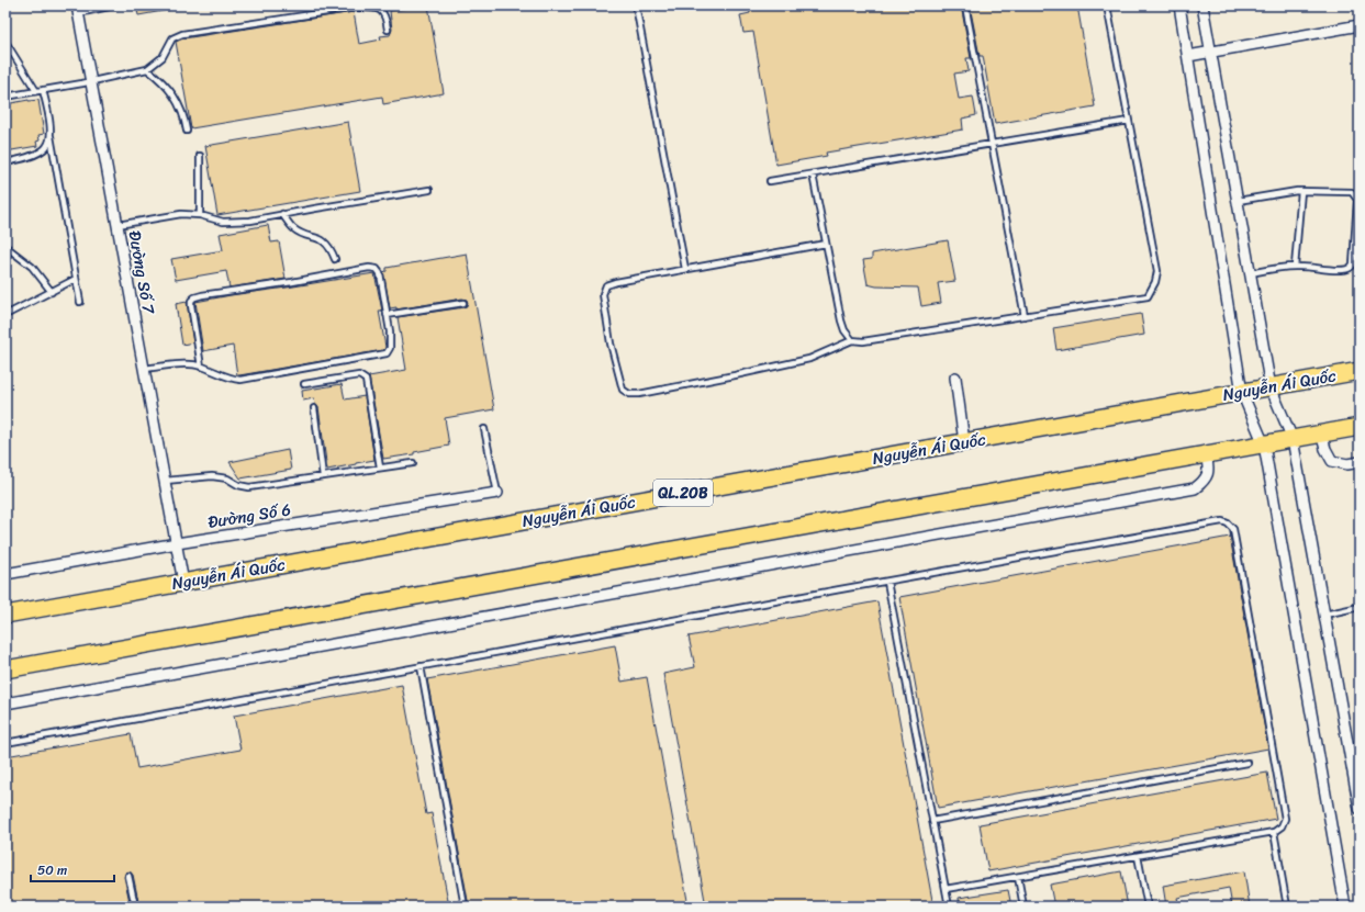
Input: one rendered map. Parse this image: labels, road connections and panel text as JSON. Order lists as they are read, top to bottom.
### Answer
{
  "streets": {
    "main road": ["Nguyễn Ái Quốc", "QL.20B"],
    "street": ["Đường Số 7", "Đường Số 6"]
  },
  "crossings": [
    ["Đường Số 7", "Nguyễn Ái Quốc"],
    ["Đường Số 7", "Đường Số 6"]
  ],
  "scale_bar": "50 m"
}
